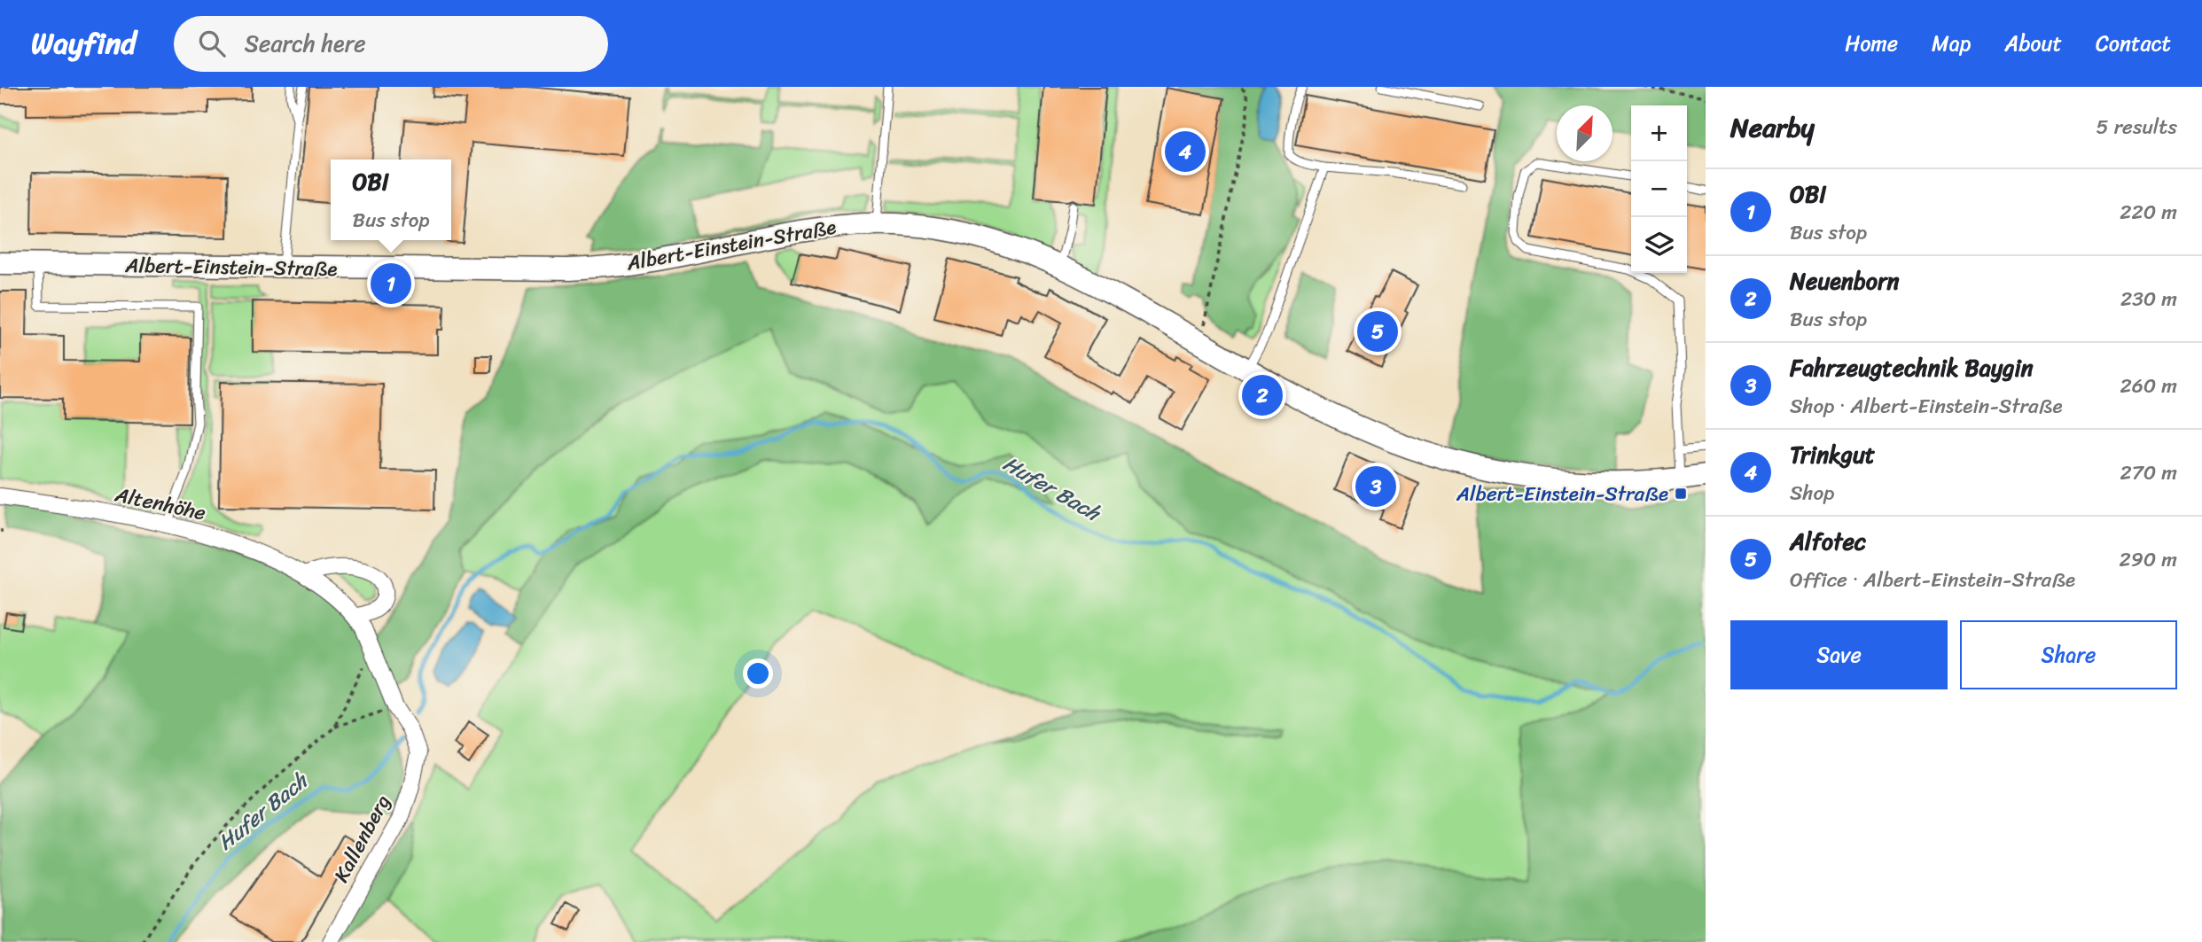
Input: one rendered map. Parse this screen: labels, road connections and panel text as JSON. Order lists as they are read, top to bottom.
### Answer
{
  "streets": {
    "street": ["Albert-Einstein-Straße", "Altenhöhe", "Kallenberg"]
  },
  "crossings": [
    ["Altenhöhe", "Kallenberg"]
  ],
  "water": ["Hufer Bach"],
  "places": {
    "transit": ["Albert-Einstein-Straße"]
  },
  "north": "top right",
  "page": {
    "header": "Wayfind",
    "search": "Search here",
    "nav": [
      "Home",
      "Map",
      "About",
      "Contact"
    ],
    "heading": ["Nearby", "5 results"],
    "map_buttons": ["+", "−"],
    "pins": [
      "4",
      "1",
      "5",
      "2",
      "3"
    ],
    "popup": ["OBI", "Bus stop"],
    "list": [
      {
        "mark": "1",
        "name": "OBI",
        "note": "Bus stop",
        "value": "220 m"
      },
      {
        "mark": "2",
        "name": "Neuenborn",
        "note": "Bus stop",
        "value": "230 m"
      },
      {
        "mark": "3",
        "name": "Fahrzeugtechnik Baygin",
        "note": "Shop · Albert-Einstein-Straße",
        "value": "260 m"
      },
      {
        "mark": "4",
        "name": "Trinkgut",
        "note": "Shop",
        "value": "270 m"
      },
      {
        "mark": "5",
        "name": "Alfotec",
        "note": "Office · Albert-Einstein-Straße",
        "value": "290 m"
      }
    ],
    "buttons": ["Save", "Share"]
  }
}
